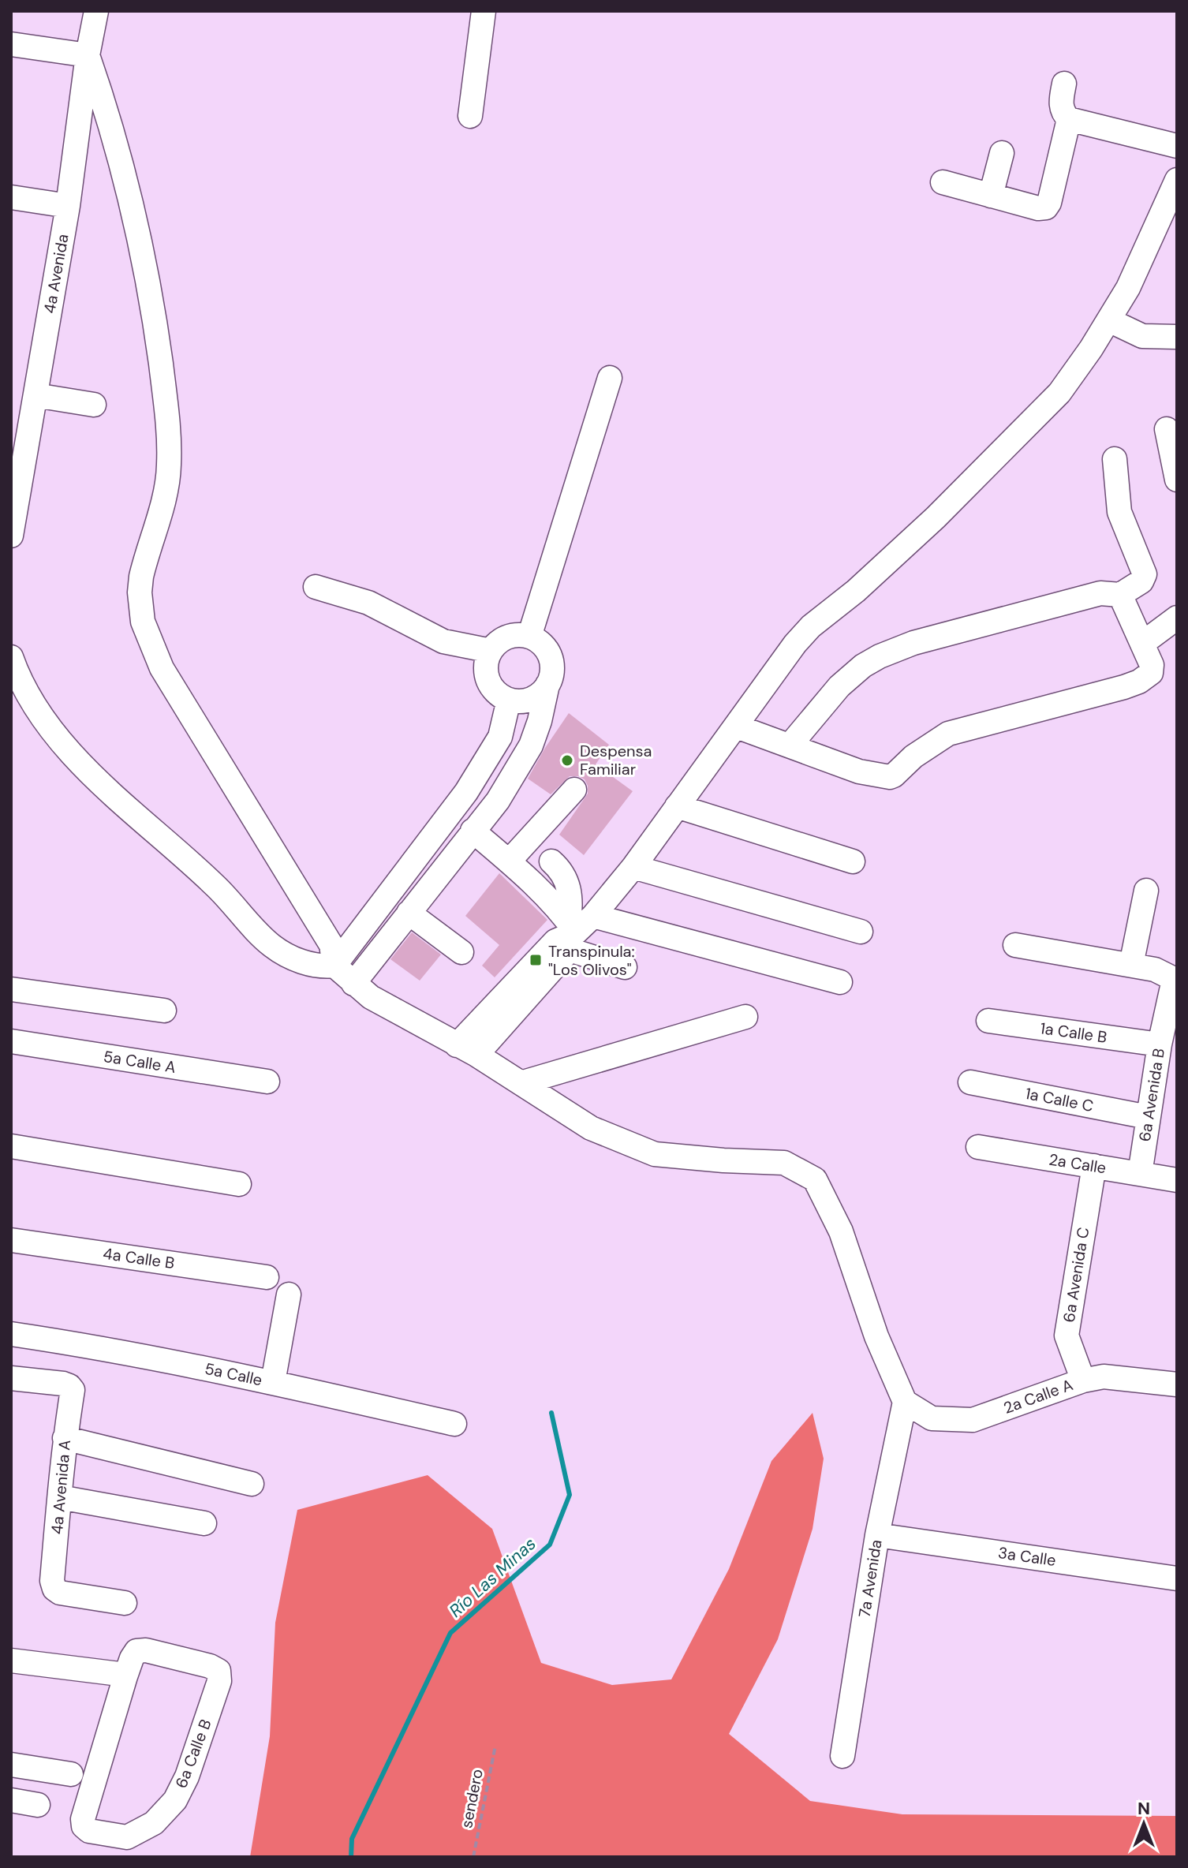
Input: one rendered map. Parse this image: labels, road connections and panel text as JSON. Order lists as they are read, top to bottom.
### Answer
{
  "streets": {
    "street": [
      "4a Avenida",
      "1a Calle B",
      "5a Calle A",
      "6a Avenida B",
      "1a Calle C",
      "2a Calle",
      "4a Calle B",
      "6a Avenida C",
      "5a Calle",
      "2a Calle A",
      "4a Avenida A",
      "3a Calle",
      "7a Avenida",
      "6a Calle B"
    ],
    "path": ["sendero"]
  },
  "crossings": [
    ["1a Calle B", "6a Avenida B"],
    ["6a Avenida B", "1a Calle C"],
    ["6a Avenida B", "2a Calle"],
    ["2a Calle", "6a Avenida C"],
    ["6a Avenida C", "2a Calle A"],
    ["2a Calle A", "7a Avenida"],
    ["3a Calle", "7a Avenida"]
  ],
  "water": ["Río Las Minas"],
  "places": {
    "other": ["Despensa Familiar"],
    "transit": ["Transpinula: \"Los Olivos\""]
  },
  "north": "top"
}
